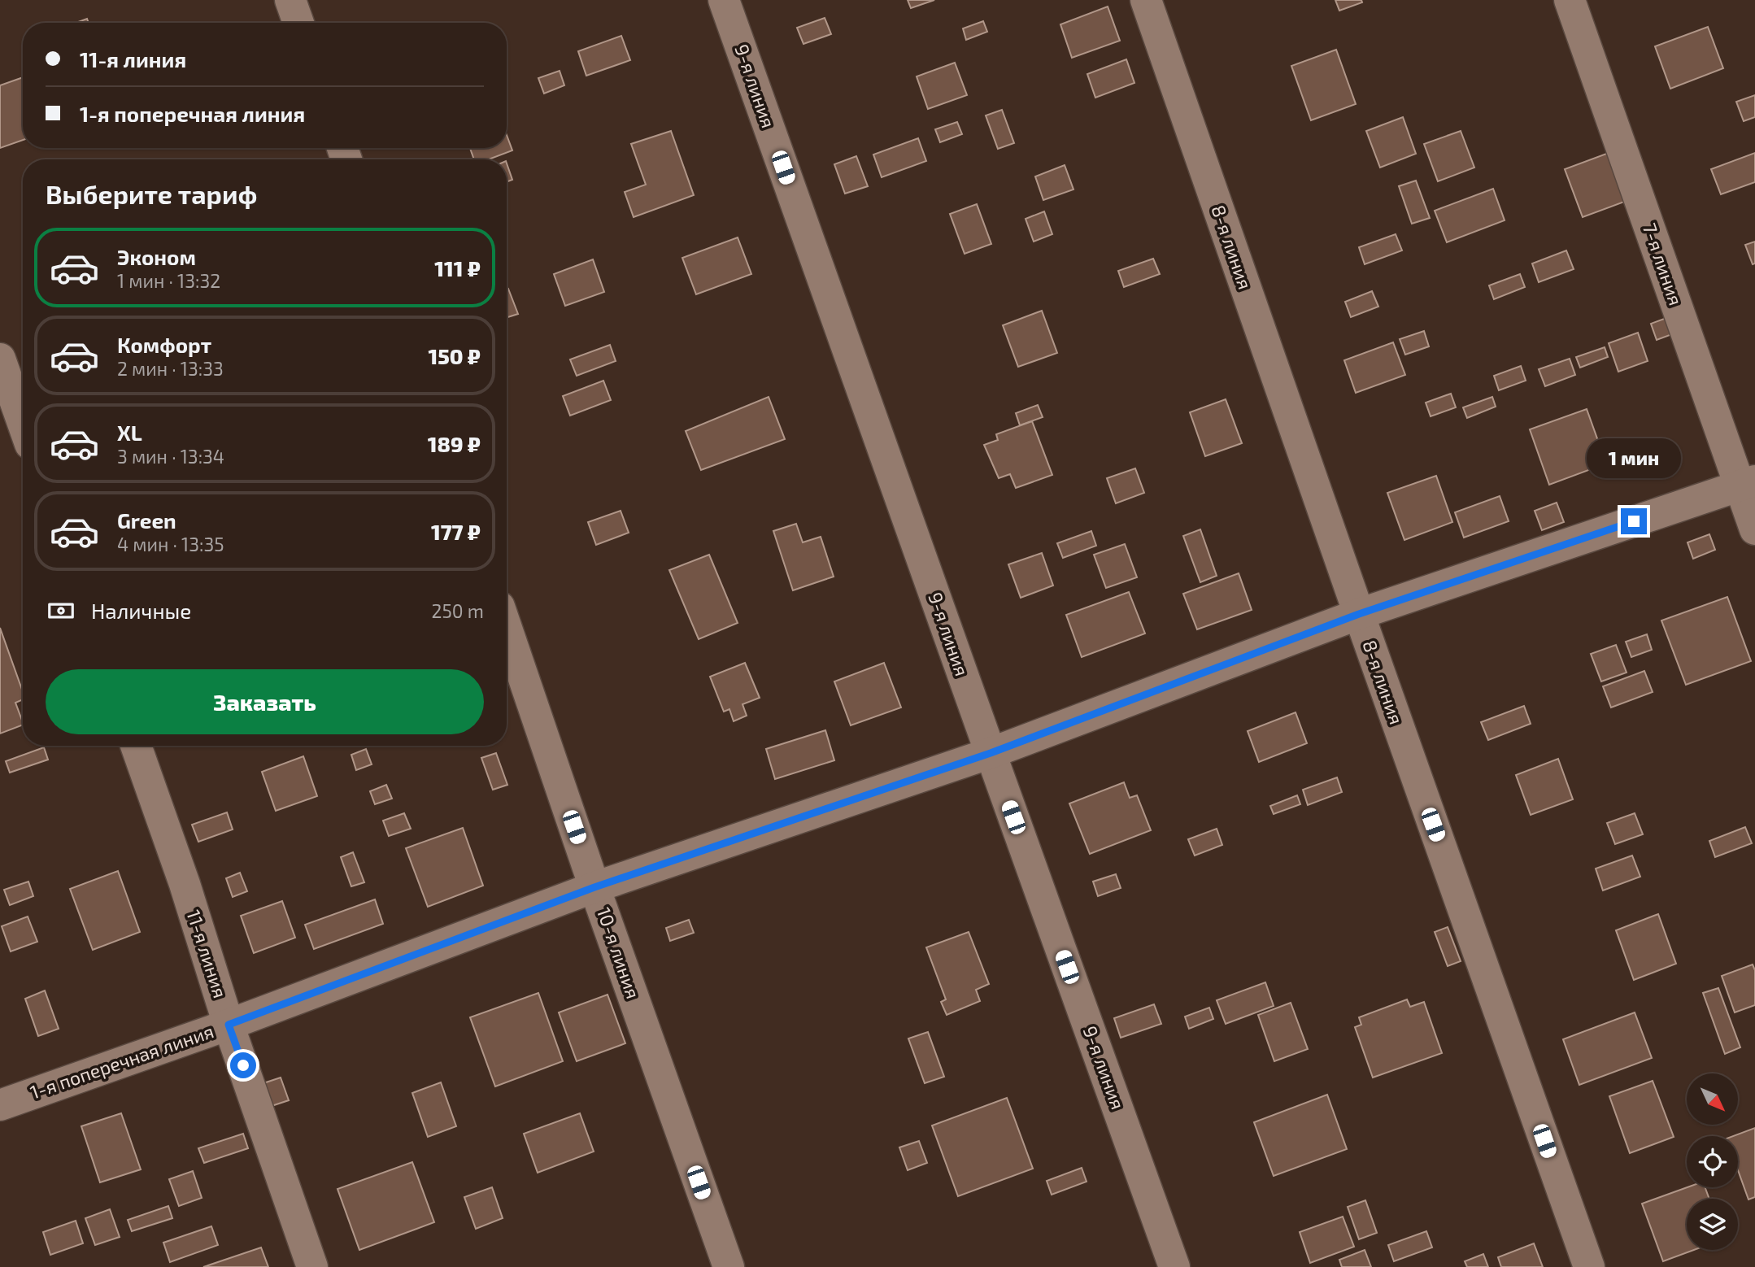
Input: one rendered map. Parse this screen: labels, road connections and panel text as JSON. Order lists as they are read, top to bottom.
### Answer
{
  "streets": {
    "street": [
      "9-я линия",
      "8-я линия",
      "7-я линия",
      "10-я линия",
      "11-я линия",
      "1-я поперечная линия"
    ]
  },
  "crossings": [
    ["9-я линия", "1-я поперечная линия"],
    ["8-я линия", "1-я поперечная линия"],
    ["7-я линия", "1-я поперечная линия"],
    ["10-я линия", "1-я поперечная линия"],
    ["11-я линия", "1-я поперечная линия"]
  ],
  "north": "bottom right",
  "page": {
    "banner": ["11-я линия", "1-я поперечная линия"],
    "heading": "Выберите тариф",
    "list": [
      {
        "name": "Эконом",
        "note": "1 мин · 13:32",
        "value": "111 ₽"
      },
      {
        "name": "Комфорт",
        "note": "2 мин · 13:33",
        "value": "150 ₽"
      },
      {
        "name": "XL",
        "note": "3 мин · 13:34",
        "value": "189 ₽"
      },
      {
        "name": "Green",
        "note": "4 мин · 13:35",
        "value": "177 ₽"
      }
    ],
    "bubble": "1 мин",
    "pay": ["Наличные", "250 m"],
    "buttons": "Заказать"
  }
}
